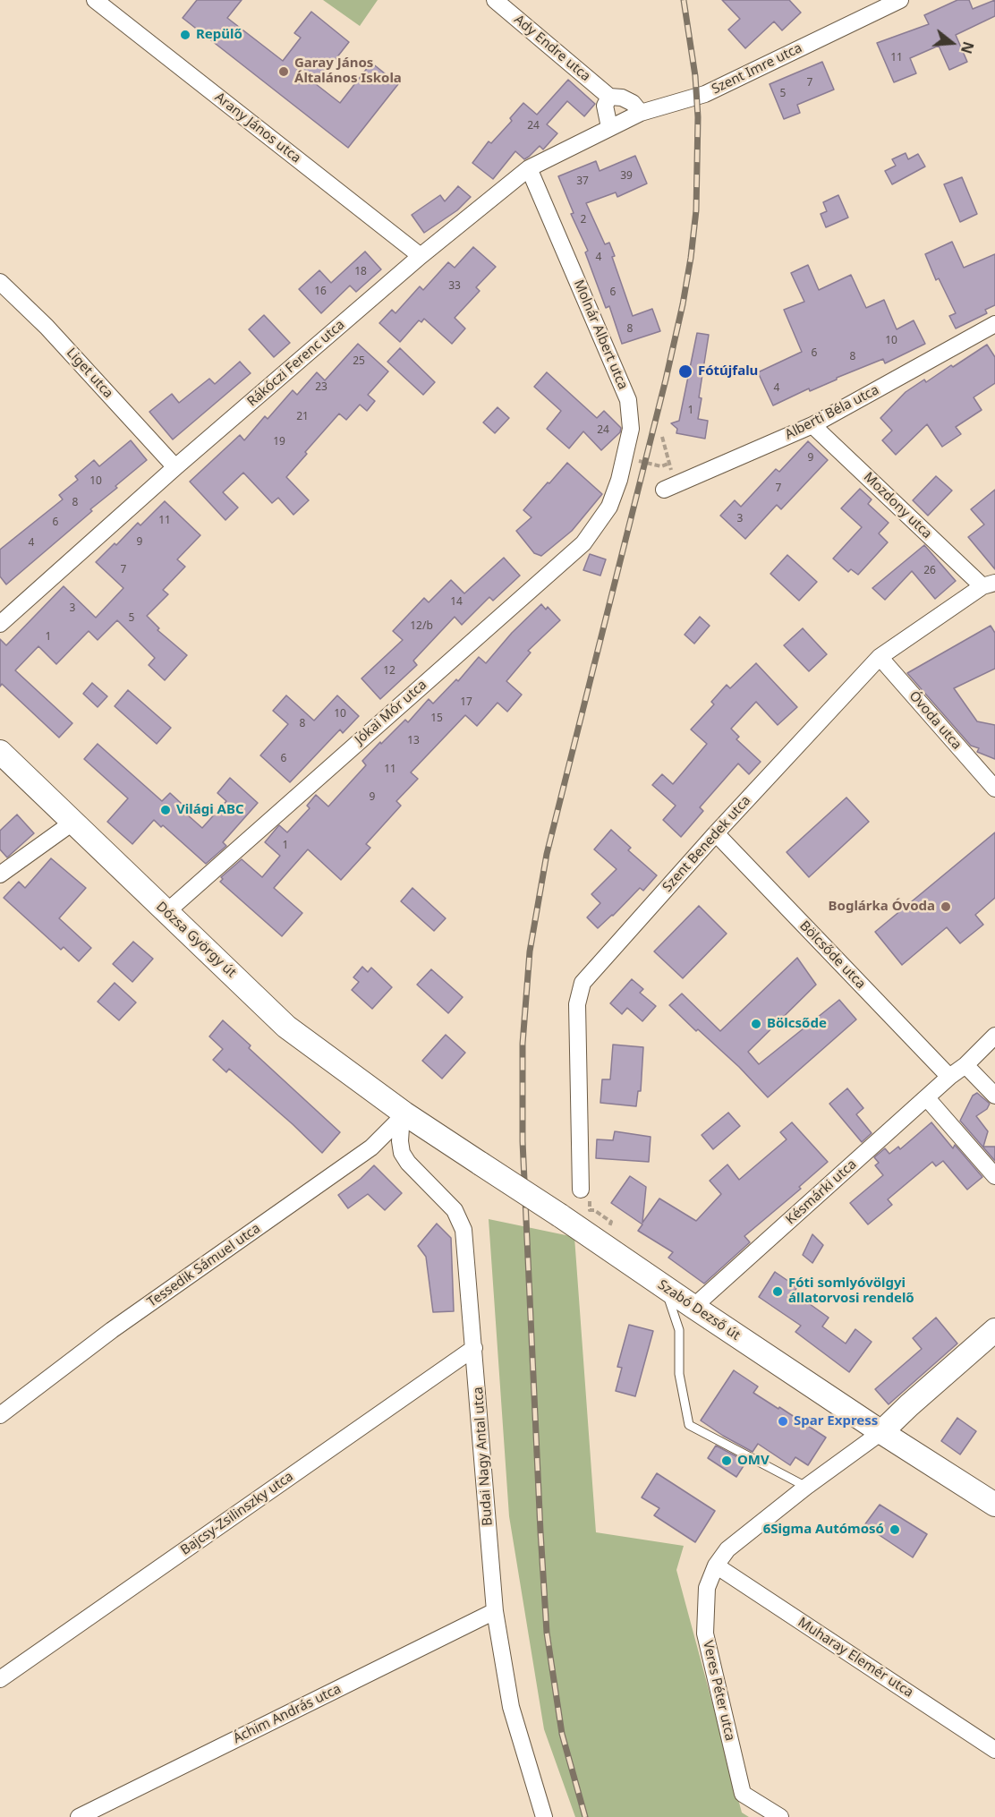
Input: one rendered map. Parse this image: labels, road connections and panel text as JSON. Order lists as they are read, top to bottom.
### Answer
{
  "streets": {
    "main road": ["Dózsa György út", "Szabó Dezső út"],
    "street": [
      "Ady Endre utca",
      "Szent Imre utca",
      "Arany János utca",
      "Molnár Albert utca",
      "Rákóczi Ferenc utca",
      "Liget utca",
      "Alberti Béla utca",
      "Mozdony utca",
      "Jókai Mór utca",
      "Óvoda utca",
      "Szent Benedek utca",
      "Bölcsőde utca",
      "Késmárki utca",
      "Tessedik Sámuel utca",
      "Budai Nagy Antal utca",
      "Bajcsy-Zsilinszky utca",
      "Muharay Elemér utca",
      "Veres Péter utca",
      "Áchim András utca"
    ]
  },
  "crossings": [
    ["Ady Endre utca", "Szent Imre utca"],
    ["Szent Imre utca", "Rákóczi Ferenc utca"],
    ["Arany János utca", "Rákóczi Ferenc utca"],
    ["Molnár Albert utca", "Rákóczi Ferenc utca"],
    ["Molnár Albert utca", "Jókai Mór utca"],
    ["Rákóczi Ferenc utca", "Liget utca"],
    ["Alberti Béla utca", "Mozdony utca"],
    ["Mozdony utca", "Szent Benedek utca"],
    ["Jókai Mór utca", "Dózsa György út"],
    ["Óvoda utca", "Szent Benedek utca"],
    ["Szent Benedek utca", "Bölcsőde utca"],
    ["Dózsa György út", "Tessedik Sámuel utca"],
    ["Dózsa György út", "Szabó Dezső út"],
    ["Dózsa György út", "Budai Nagy Antal utca"],
    ["Bölcsőde utca", "Késmárki utca"],
    ["Késmárki utca", "Szabó Dezső út"],
    ["Tessedik Sámuel utca", "Szabó Dezső út"],
    ["Tessedik Sámuel utca", "Budai Nagy Antal utca"],
    ["Szabó Dezső út", "Budai Nagy Antal utca"],
    ["Szabó Dezső út", "Veres Péter utca"],
    ["Budai Nagy Antal utca", "Bajcsy-Zsilinszky utca"],
    ["Budai Nagy Antal utca", "Áchim András utca"],
    ["Muharay Elemér utca", "Veres Péter utca"]
  ],
  "places": [
    "Repülő",
    "Garay János Általános Iskola",
    "Fótújfalu",
    "Világi ABC",
    "Boglárka Óvoda",
    "Bölcsőde",
    "Fóti somlyóvölgyi állatorvosi rendelő",
    "Spar Express",
    "OMV",
    "6Sigma Autómosó"
  ],
  "house_numbers": [
    "11",
    "7",
    "5",
    "24",
    "39",
    "37",
    "2",
    "4",
    "18",
    "33",
    "16",
    "6",
    "8",
    "10",
    "6",
    "8",
    "25",
    "23",
    "4",
    "1",
    "21",
    "24",
    "19",
    "9",
    "10",
    "7",
    "8",
    "3",
    "11",
    "6",
    "9",
    "4",
    "7",
    "26",
    "14",
    "3",
    "5",
    "12/b",
    "1",
    "12",
    "17",
    "10",
    "15",
    "8",
    "13",
    "6",
    "11",
    "9",
    "1"
  ],
  "north": "right"
}
